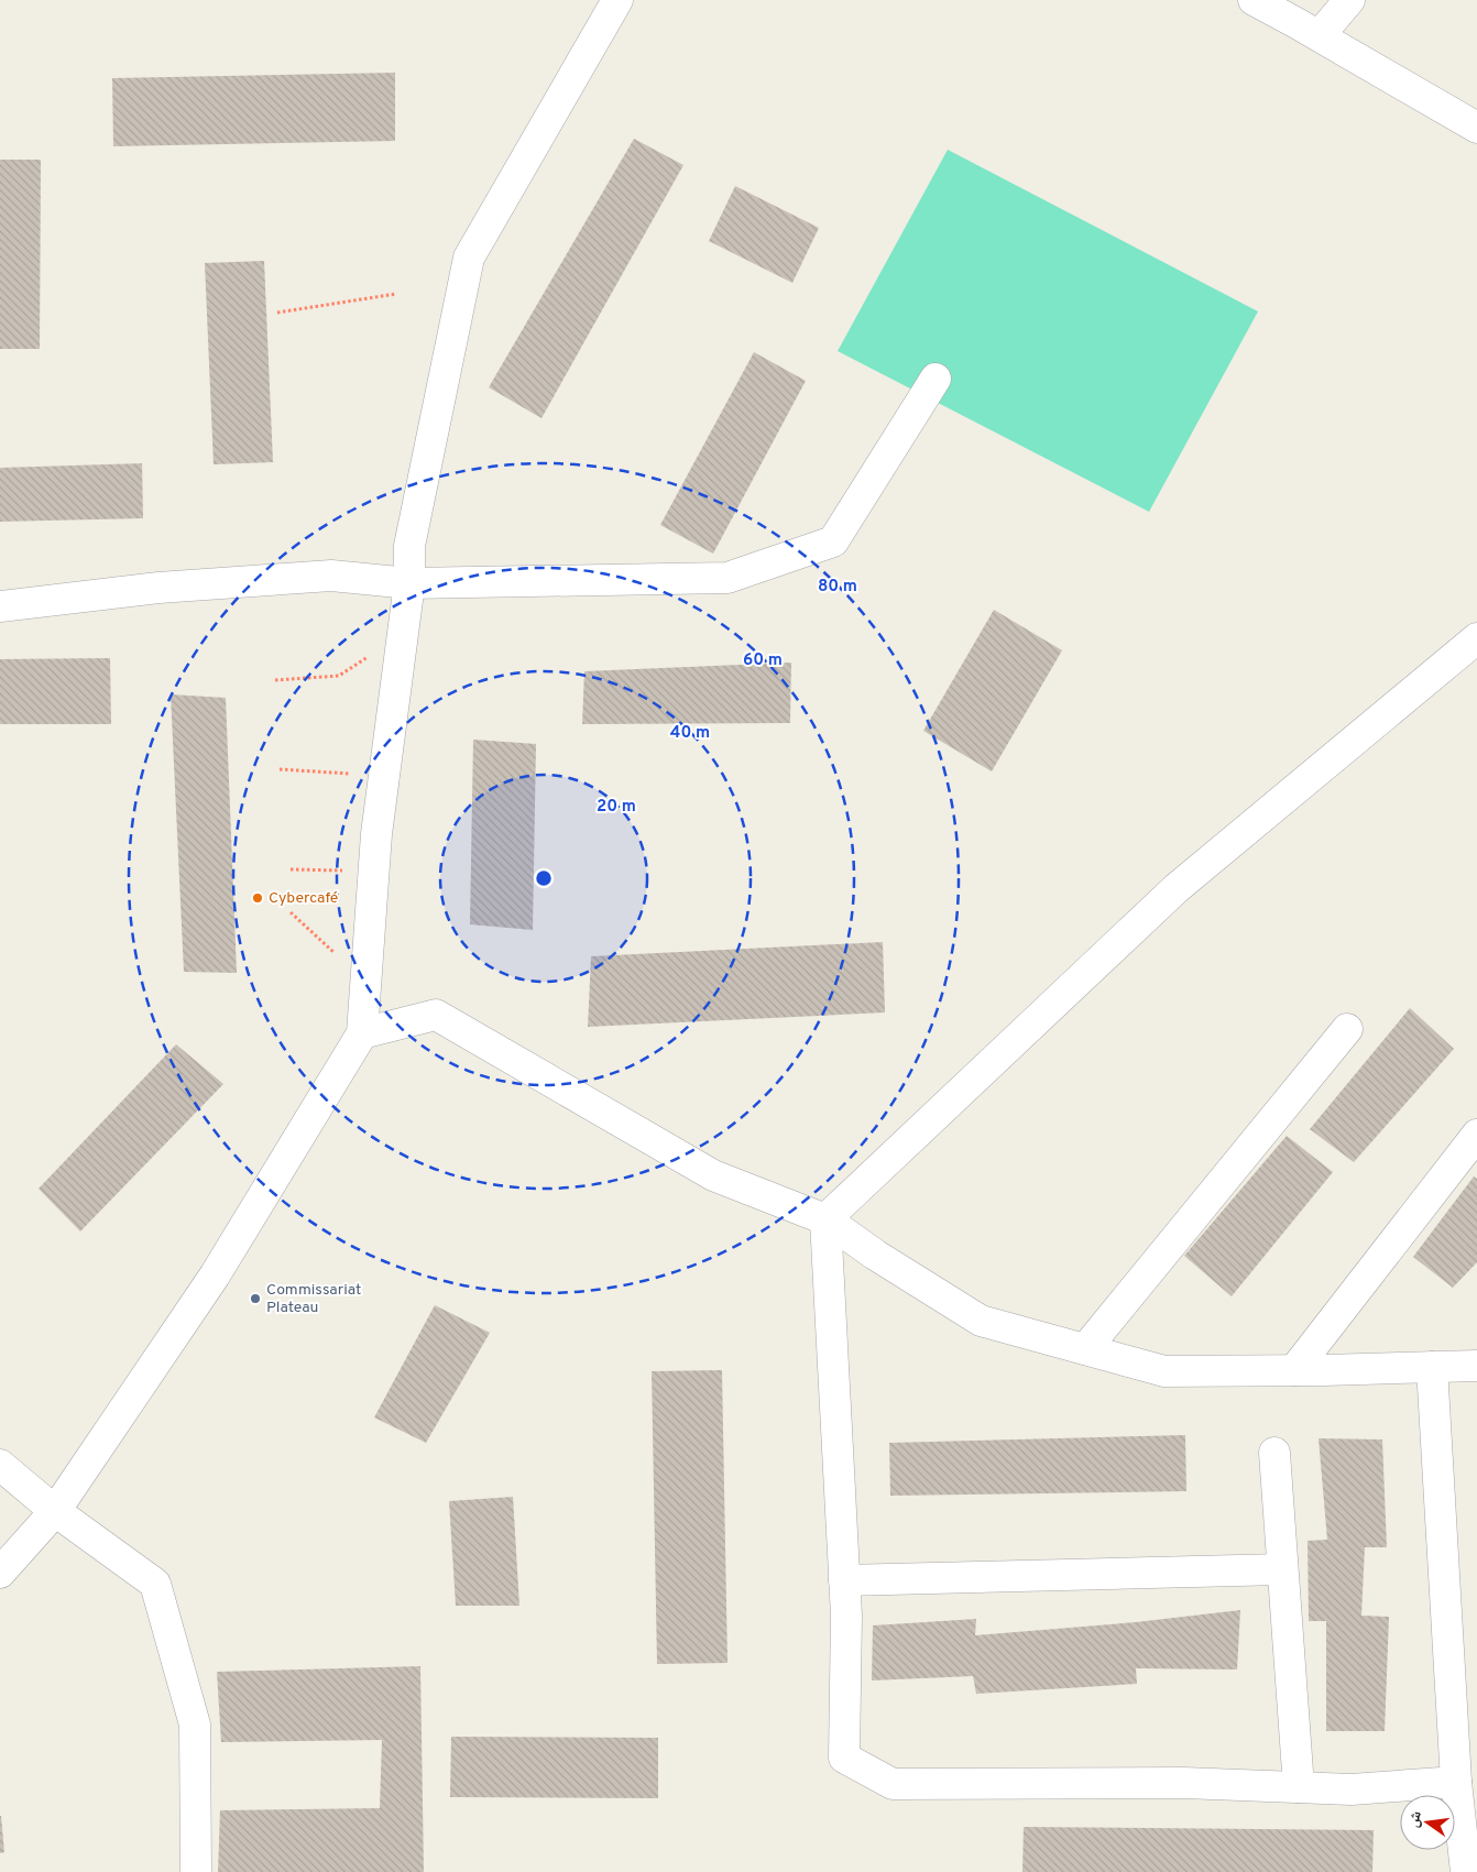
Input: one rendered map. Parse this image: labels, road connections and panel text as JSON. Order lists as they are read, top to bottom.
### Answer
{
  "places": ["Cybercafé", "Commissariat Plateau"],
  "north": "left",
  "rings": [
    "80 m",
    "60 m",
    "40 m",
    "20 m"
  ]
}
